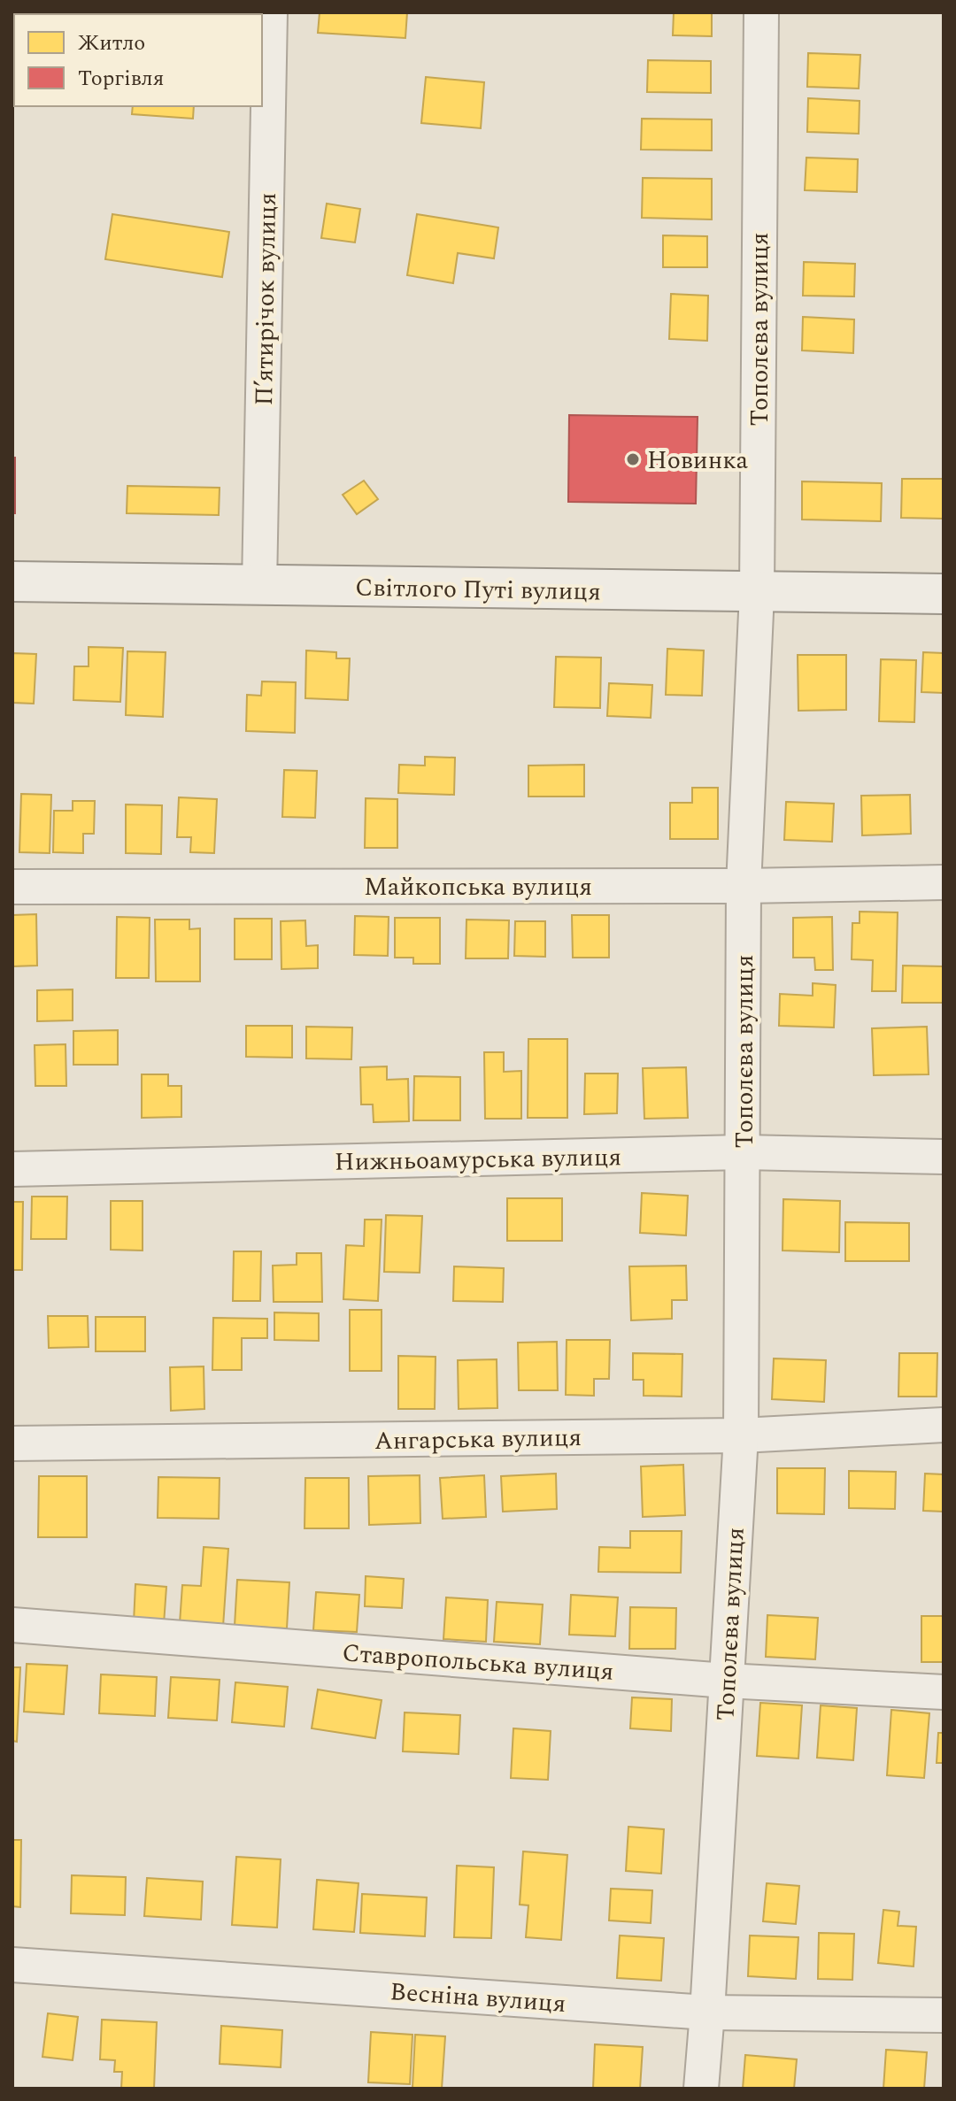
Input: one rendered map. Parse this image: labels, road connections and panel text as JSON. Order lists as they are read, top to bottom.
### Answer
{
  "streets": {
    "main road": ["Світлого Путі вулиця"],
    "street": [
      "П’ятирічок вулиця",
      "Тополєва вулиця",
      "Майкопська вулиця",
      "Нижньоамурська вулиця",
      "Ангарська вулиця",
      "Ставропольська вулиця",
      "Весніна вулиця"
    ]
  },
  "crossings": [
    ["П’ятирічок вулиця", "Світлого Путі вулиця"],
    ["Тополєва вулиця", "Світлого Путі вулиця"],
    ["Тополєва вулиця", "Майкопська вулиця"],
    ["Тополєва вулиця", "Нижньоамурська вулиця"],
    ["Тополєва вулиця", "Ангарська вулиця"],
    ["Тополєва вулиця", "Ставропольська вулиця"],
    ["Тополєва вулиця", "Весніна вулиця"]
  ],
  "places": ["Новинка"],
  "legend": ["Житло", "Торгівля"]
}
